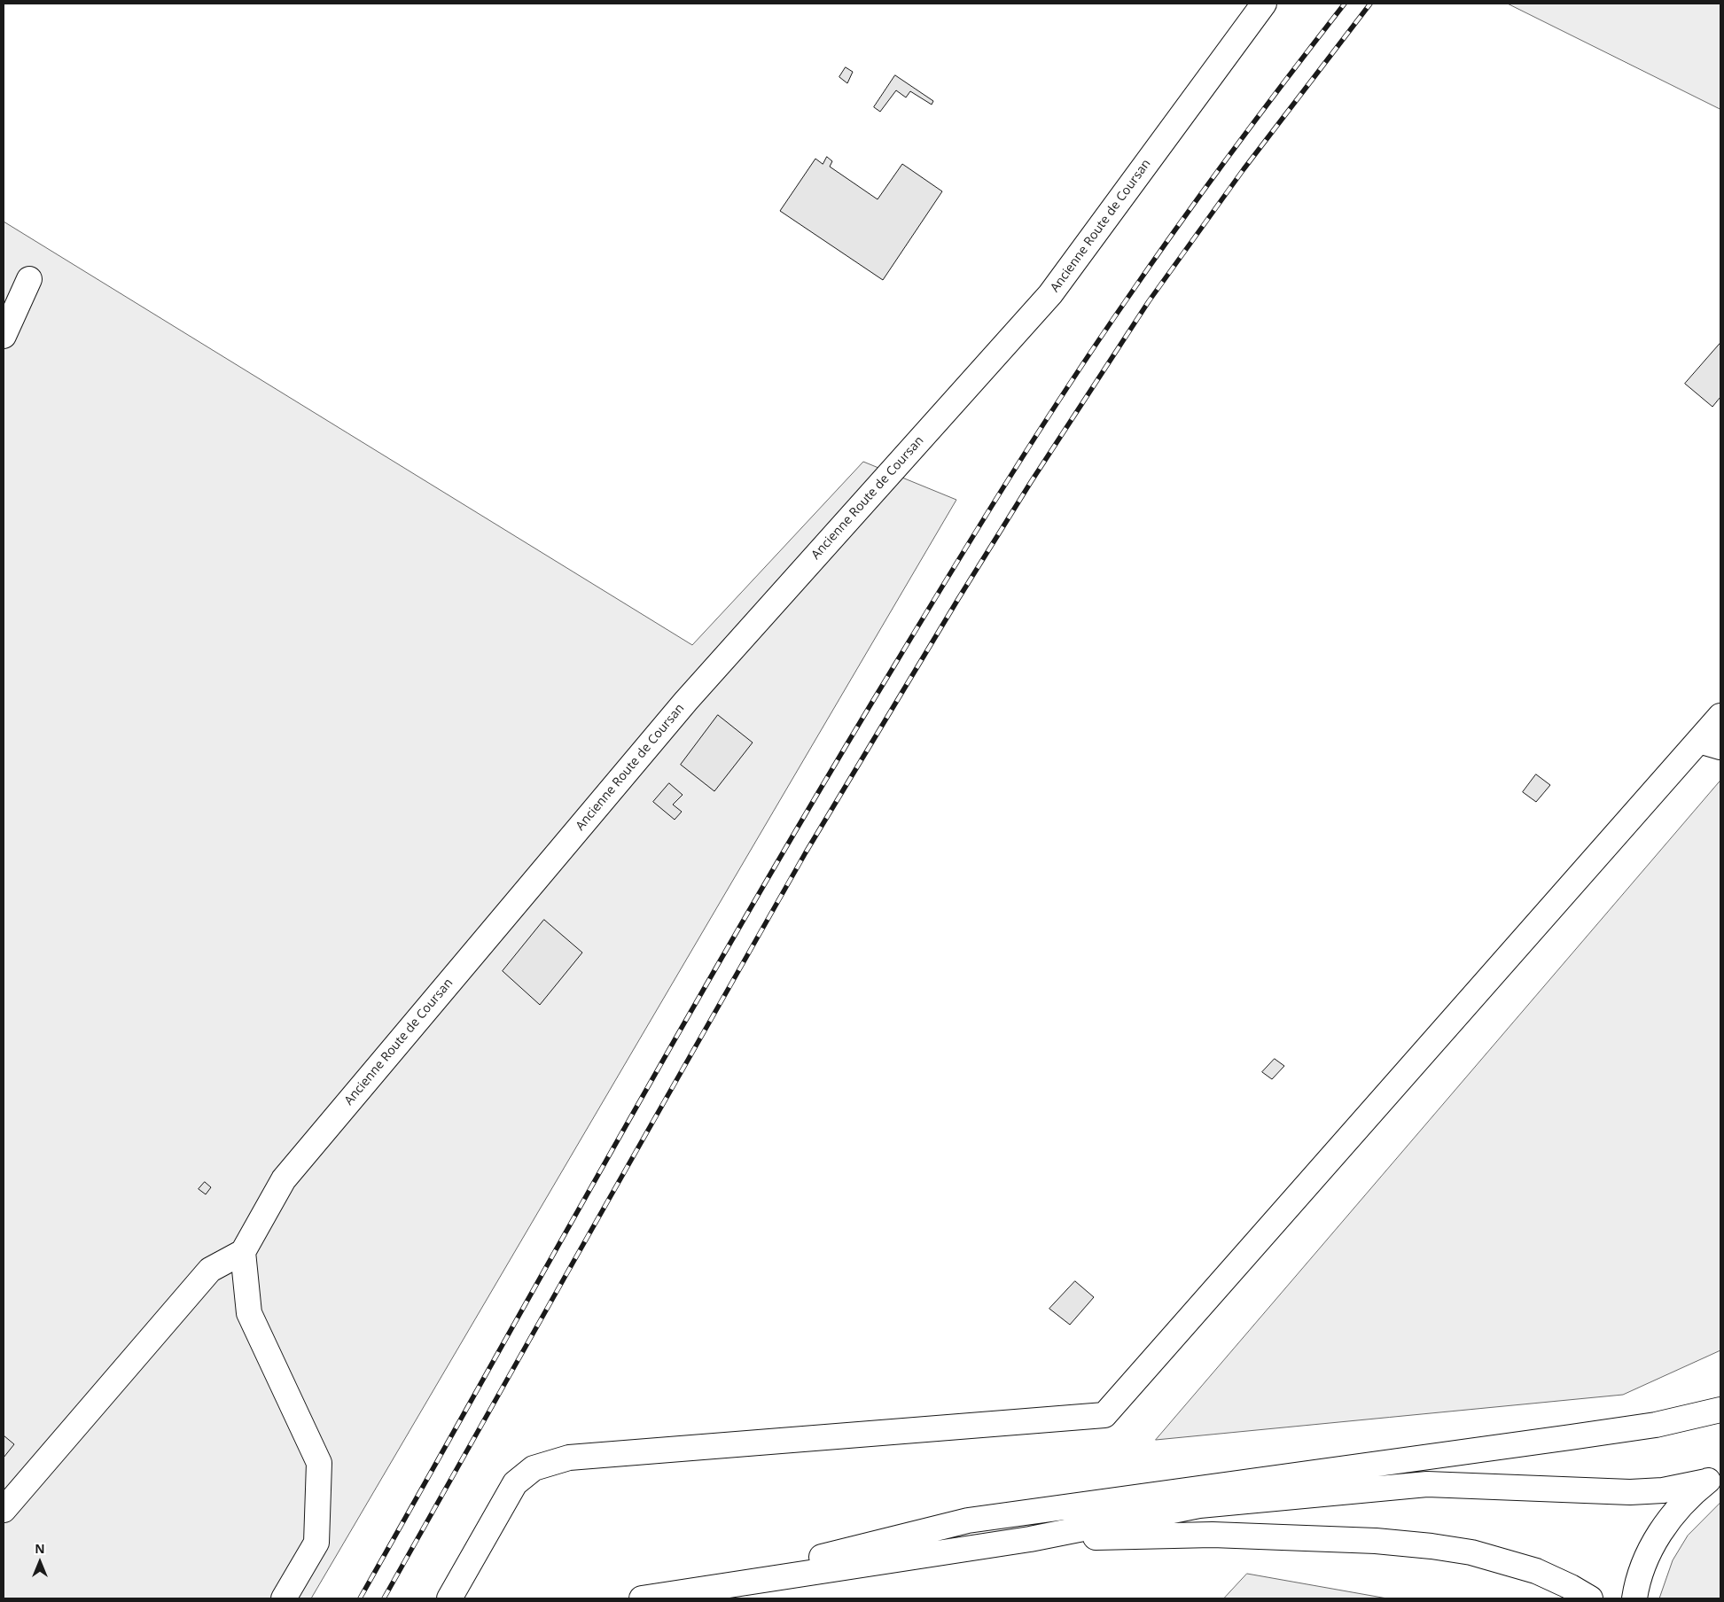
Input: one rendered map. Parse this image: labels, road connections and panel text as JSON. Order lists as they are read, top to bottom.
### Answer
{
  "streets": {
    "main road": ["Ancienne Route de Coursan"]
  },
  "north": "top"
}
